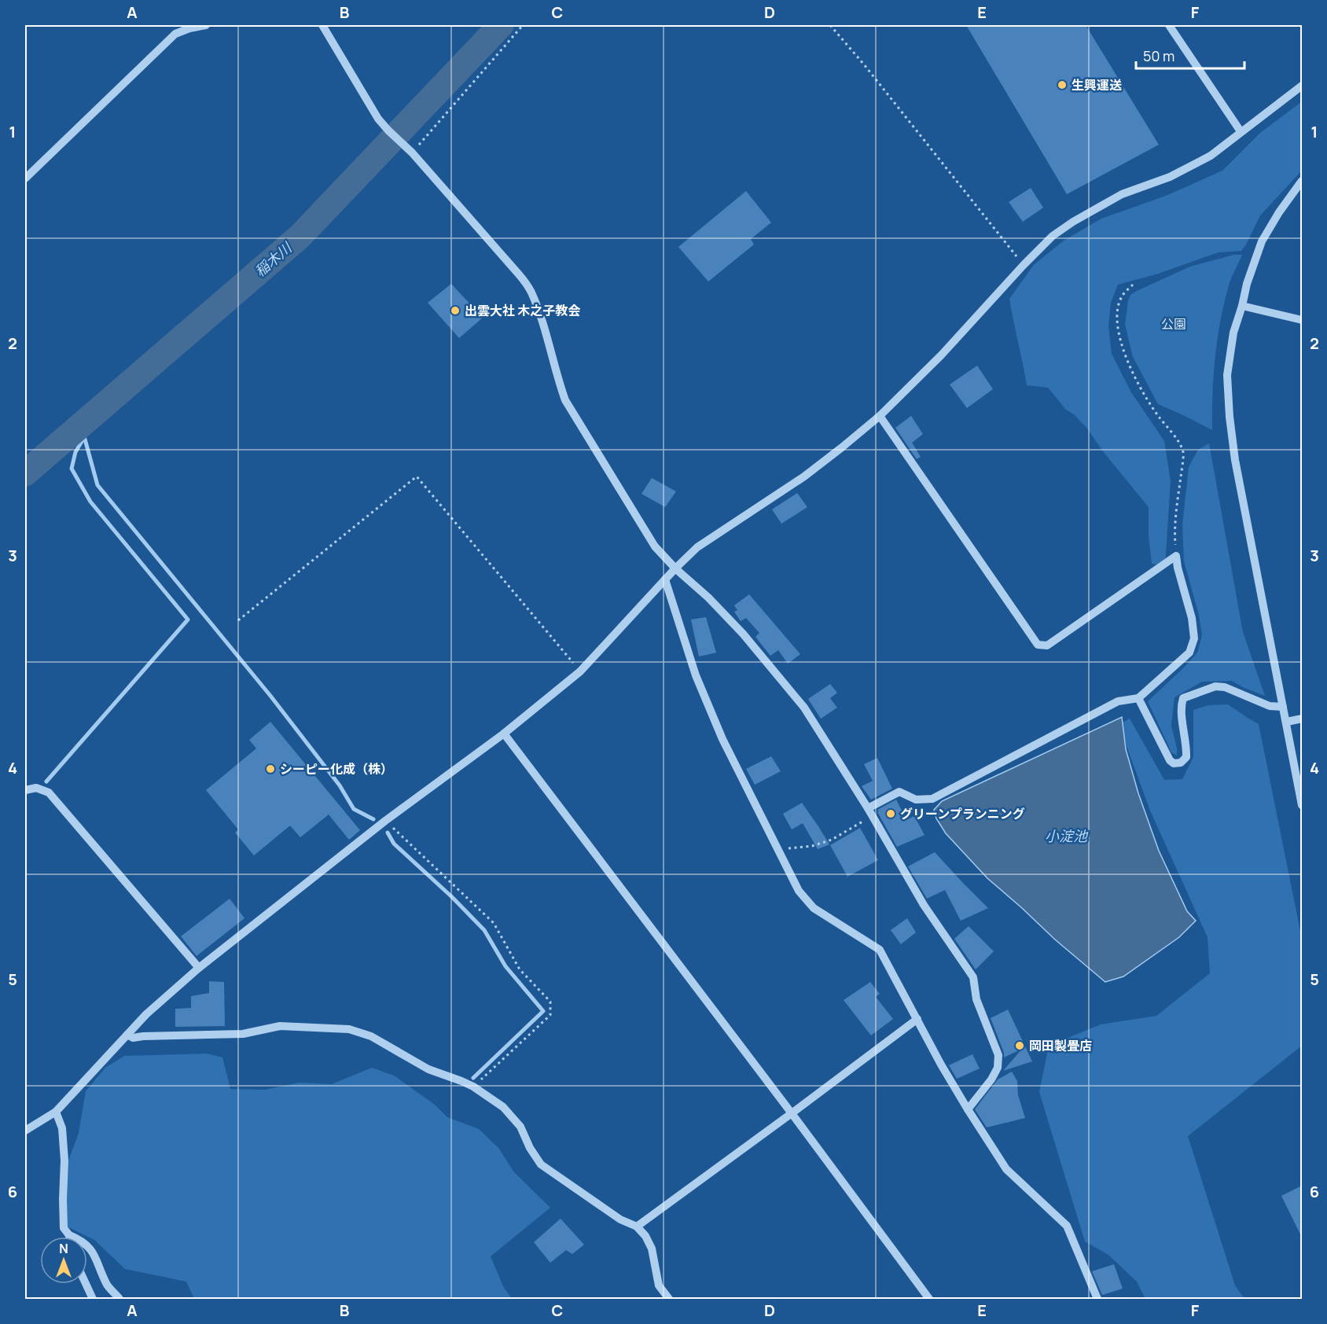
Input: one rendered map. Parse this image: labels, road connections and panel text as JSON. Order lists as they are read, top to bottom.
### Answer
{
  "water": ["稲木川", "小淀池"],
  "parks": ["公園"],
  "places": [
    "生興運送",
    "出雲大社 木之子教会",
    "シーピー化成（株）",
    "グリーンプランニング",
    "岡田製畳店"
  ],
  "scale_bar": "50 m",
  "north": "top",
  "grid": {
    "columns": [
      "A",
      "B",
      "C",
      "D",
      "E",
      "F"
    ],
    "rows": [
      "1",
      "2",
      "3",
      "4",
      "5",
      "6"
    ]
  }
}
